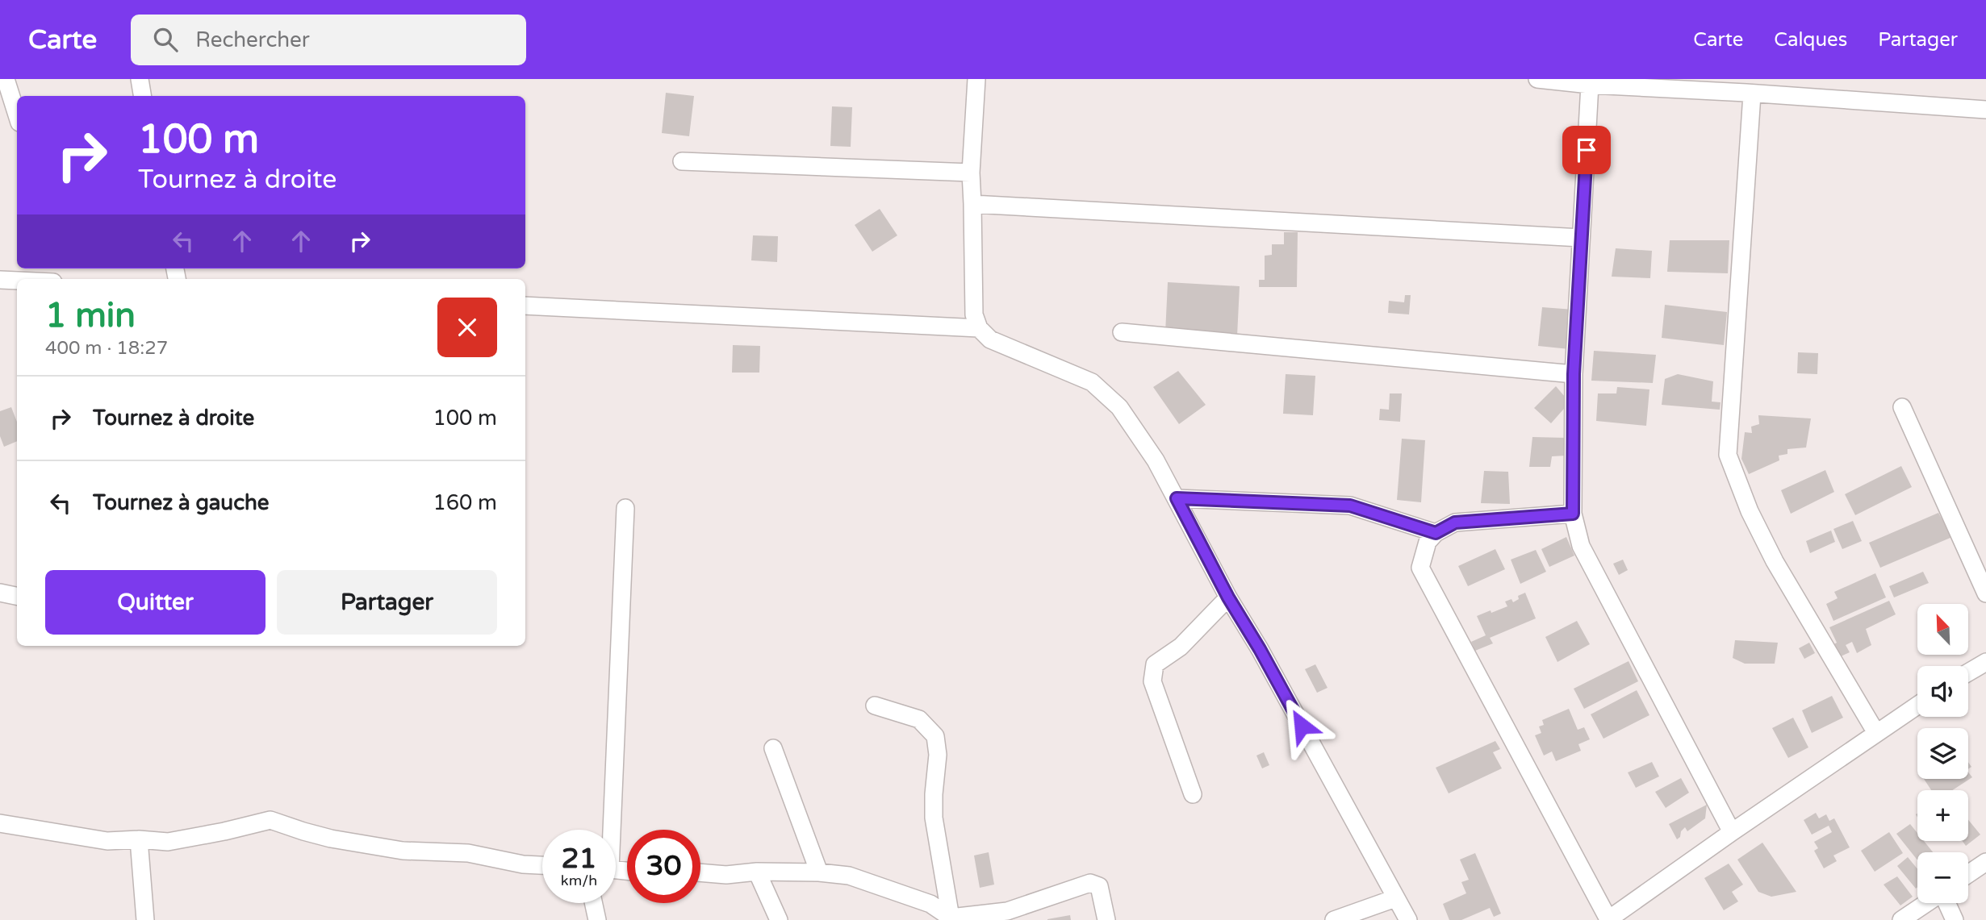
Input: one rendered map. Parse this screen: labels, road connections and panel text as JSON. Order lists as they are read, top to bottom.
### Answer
{
  "north": "top left",
  "page": {
    "header": "Carte",
    "search": "Rechercher",
    "nav": ["Carte", "Calques", "Partager"],
    "turn": ["100 m", "Tournez à droite"],
    "heading": ["1 min", "400 m · 18:27"],
    "list": [
      {
        "name": "Tournez à droite",
        "value": "100 m"
      },
      {
        "name": "Tournez à gauche",
        "value": "160 m"
      }
    ],
    "buttons": ["Quitter", "Partager"],
    "map_buttons": ["+", "−"],
    "speed": "21 km/h",
    "limit": "30"
  }
}
